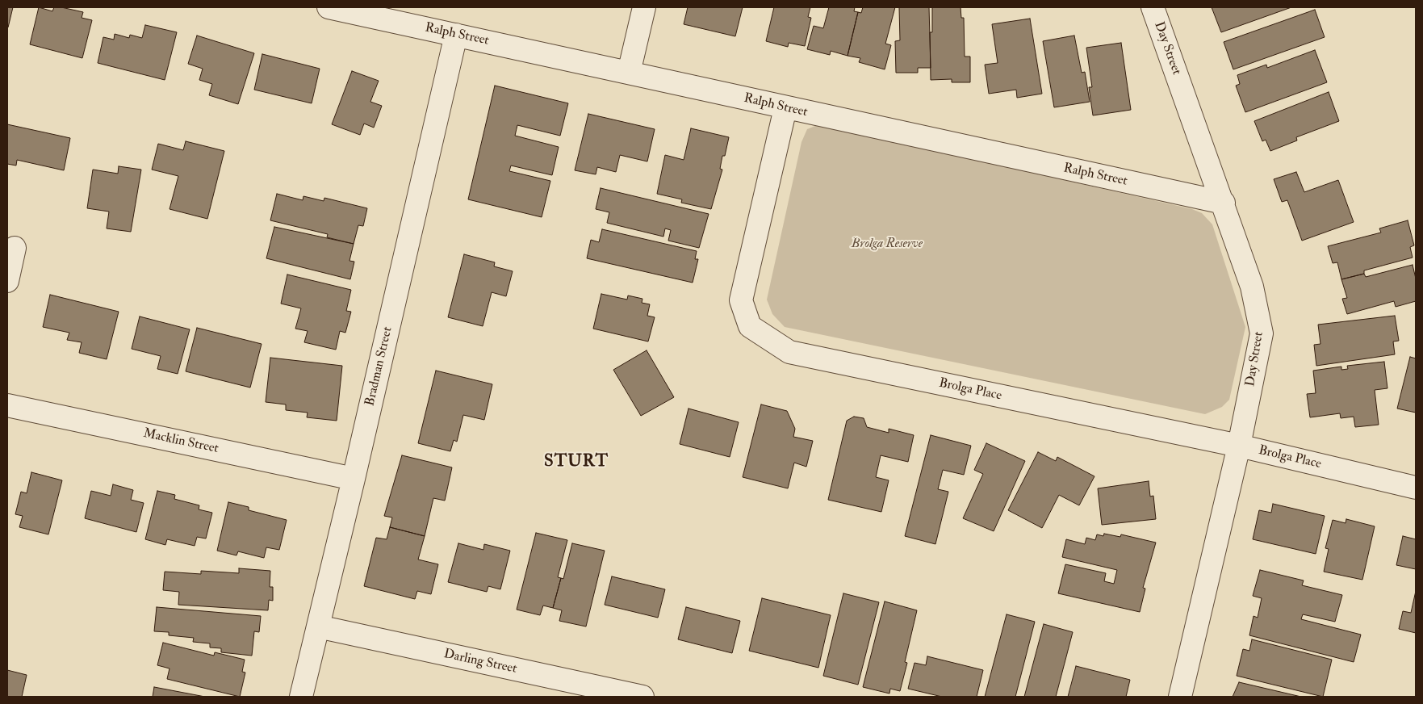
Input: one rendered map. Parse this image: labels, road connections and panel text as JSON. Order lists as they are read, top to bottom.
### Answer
{
  "streets": {
    "street": [
      "Ralph Street",
      "Day Street",
      "Bradman Street",
      "Brolga Place",
      "Macklin Street",
      "Darling Street"
    ]
  },
  "crossings": [
    ["Ralph Street", "Day Street"],
    ["Ralph Street", "Bradman Street"],
    ["Ralph Street", "Brolga Place"],
    ["Day Street", "Brolga Place"],
    ["Bradman Street", "Macklin Street"],
    ["Bradman Street", "Darling Street"]
  ],
  "districts": ["STURT"],
  "parks": ["Brolga Reserve"]
}
